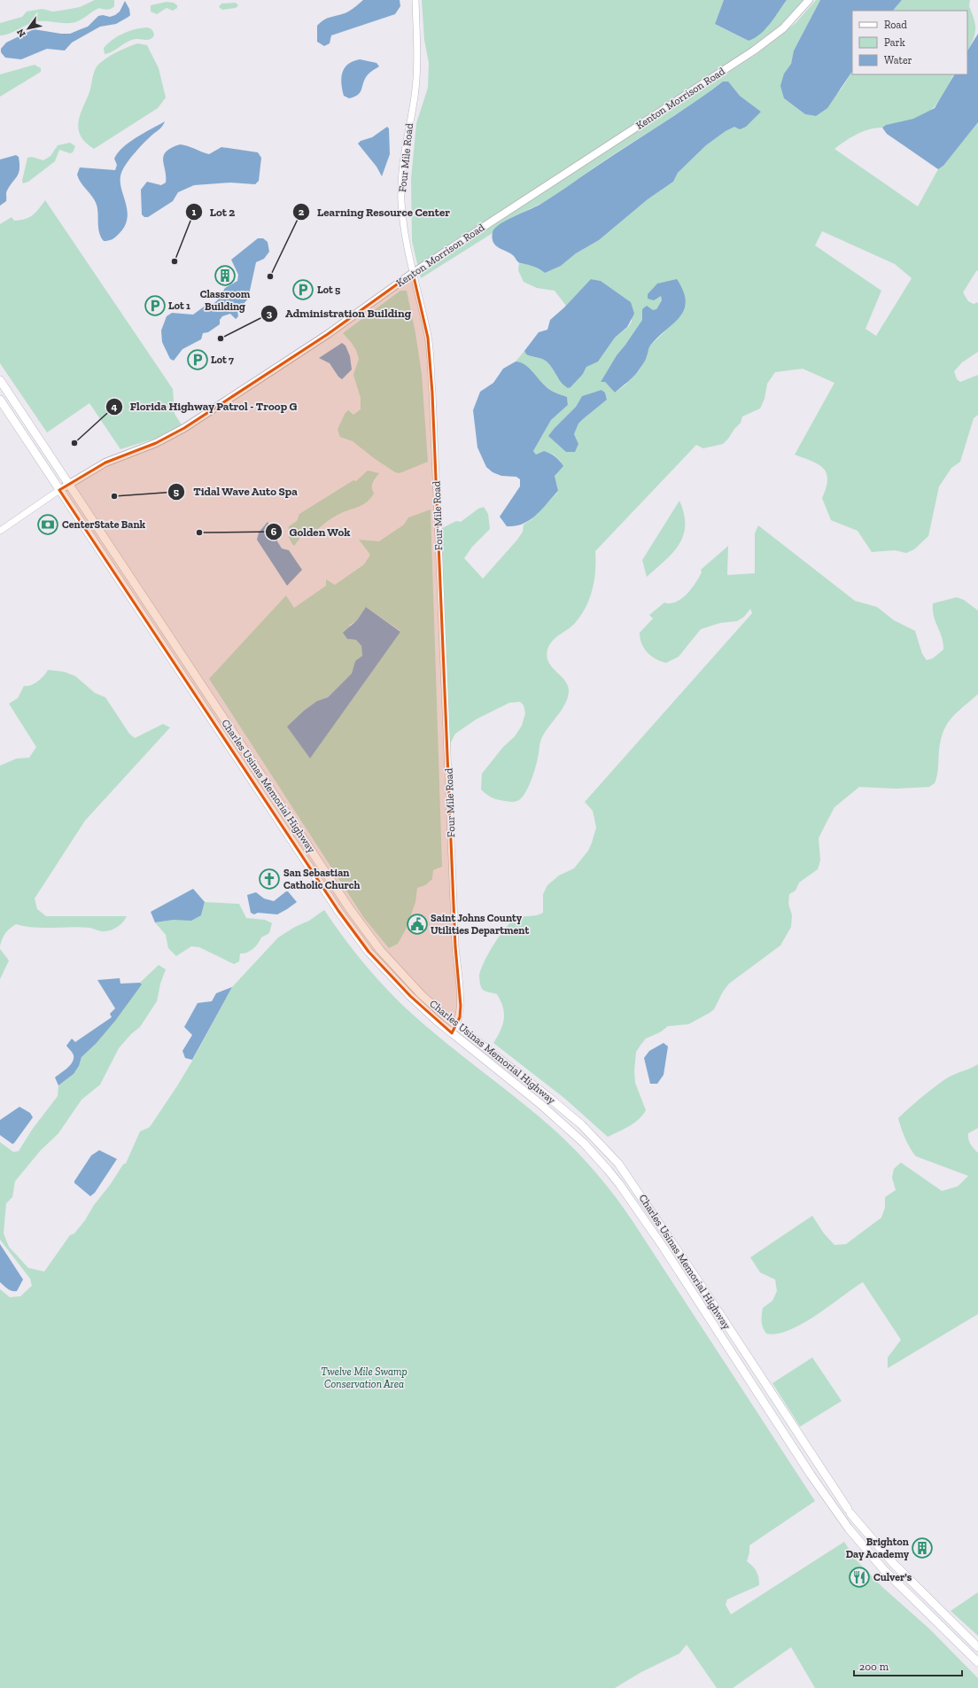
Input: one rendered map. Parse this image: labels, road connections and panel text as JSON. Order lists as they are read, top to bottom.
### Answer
{
  "streets": {
    "highway": ["Charles Usinas Memorial Highway"],
    "main road": ["Kenton Morrison Road", "Four Mile Road"]
  },
  "crossings": [
    ["Kenton Morrison Road", "Four Mile Road"],
    ["Kenton Morrison Road", "Charles Usinas Memorial Highway"],
    ["Four Mile Road", "Charles Usinas Memorial Highway"]
  ],
  "parks": ["Twelve Mile Swamp Conservation Area"],
  "places": {
    "other": [
      "Lot 2",
      "Learning Resource Center",
      "Administration Building",
      "Florida Highway Patrol - Troop G",
      "Tidal Wave Auto Spa",
      "Golden Wok"
    ],
    "building": ["Classroom Building", "Brighton Day Academy"],
    "parking": ["Lot 5", "Lot 1", "Lot 7"],
    "bank": ["CenterState Bank"],
    "church": ["San Sebastian Catholic Church"],
    "public building": ["Saint Johns County Utilities Department"],
    "restaurant": ["Culver's"]
  },
  "legend": ["Road", "Park", "Water"],
  "scale_bar": "200 m",
  "north": "bottom left"
}
